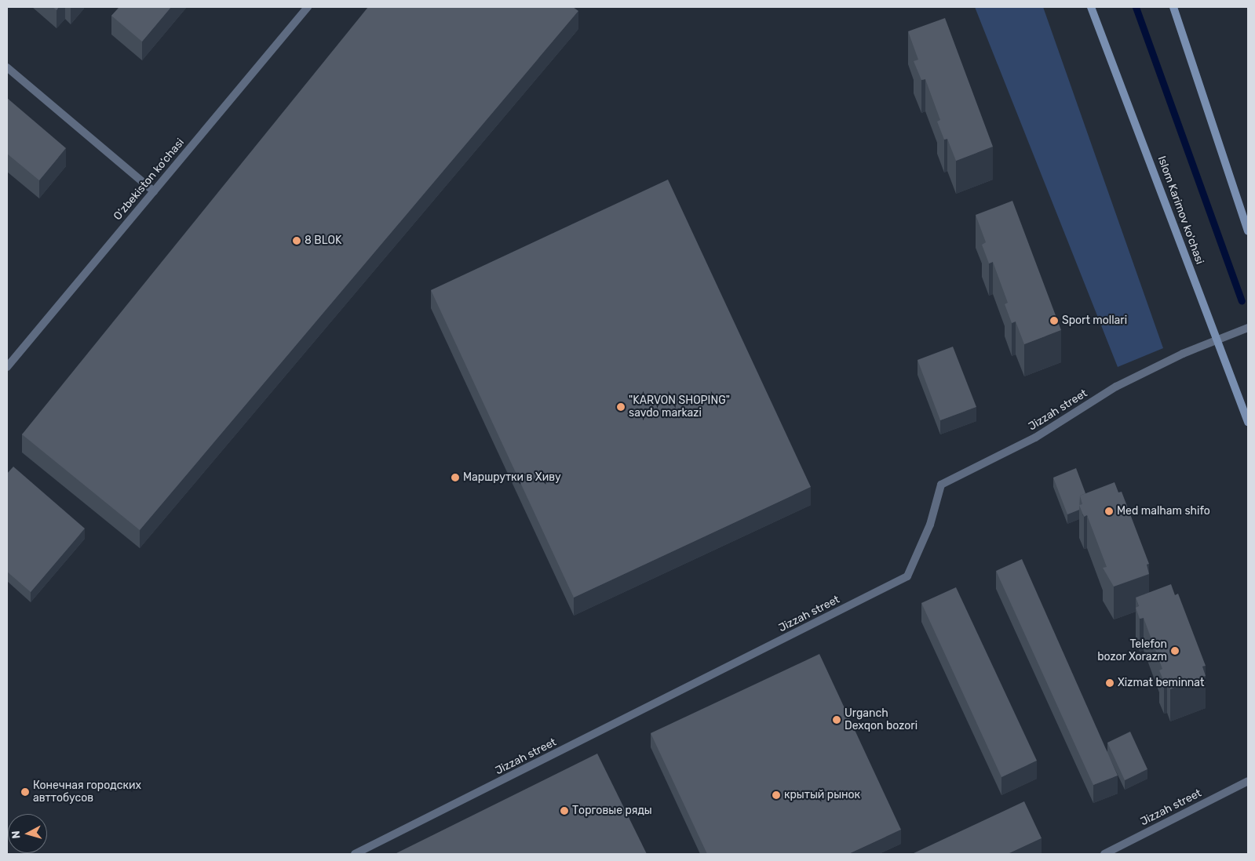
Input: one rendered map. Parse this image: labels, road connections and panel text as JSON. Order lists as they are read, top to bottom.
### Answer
{
  "streets": {
    "main road": ["Islom Karimov ko'chasi"],
    "street": ["O’zbekiston ko‘chasi", "Jizzah street"]
  },
  "crossings": [
    ["Islom Karimov ko'chasi", "Jizzah street"]
  ],
  "places": [
    "8 BLOK",
    "Sport mollari",
    "\"KARVON SHOPING\" savdo markazi",
    "Маршрутки в Хиву",
    "Med malham shifo",
    "Telefon bozor Xorazm",
    "Xizmat beminnat",
    "Urganch Dexqon bozori",
    "Конечная городских авттобусов",
    "крытый рынок",
    "Торговые ряды"
  ],
  "north": "left"
}
